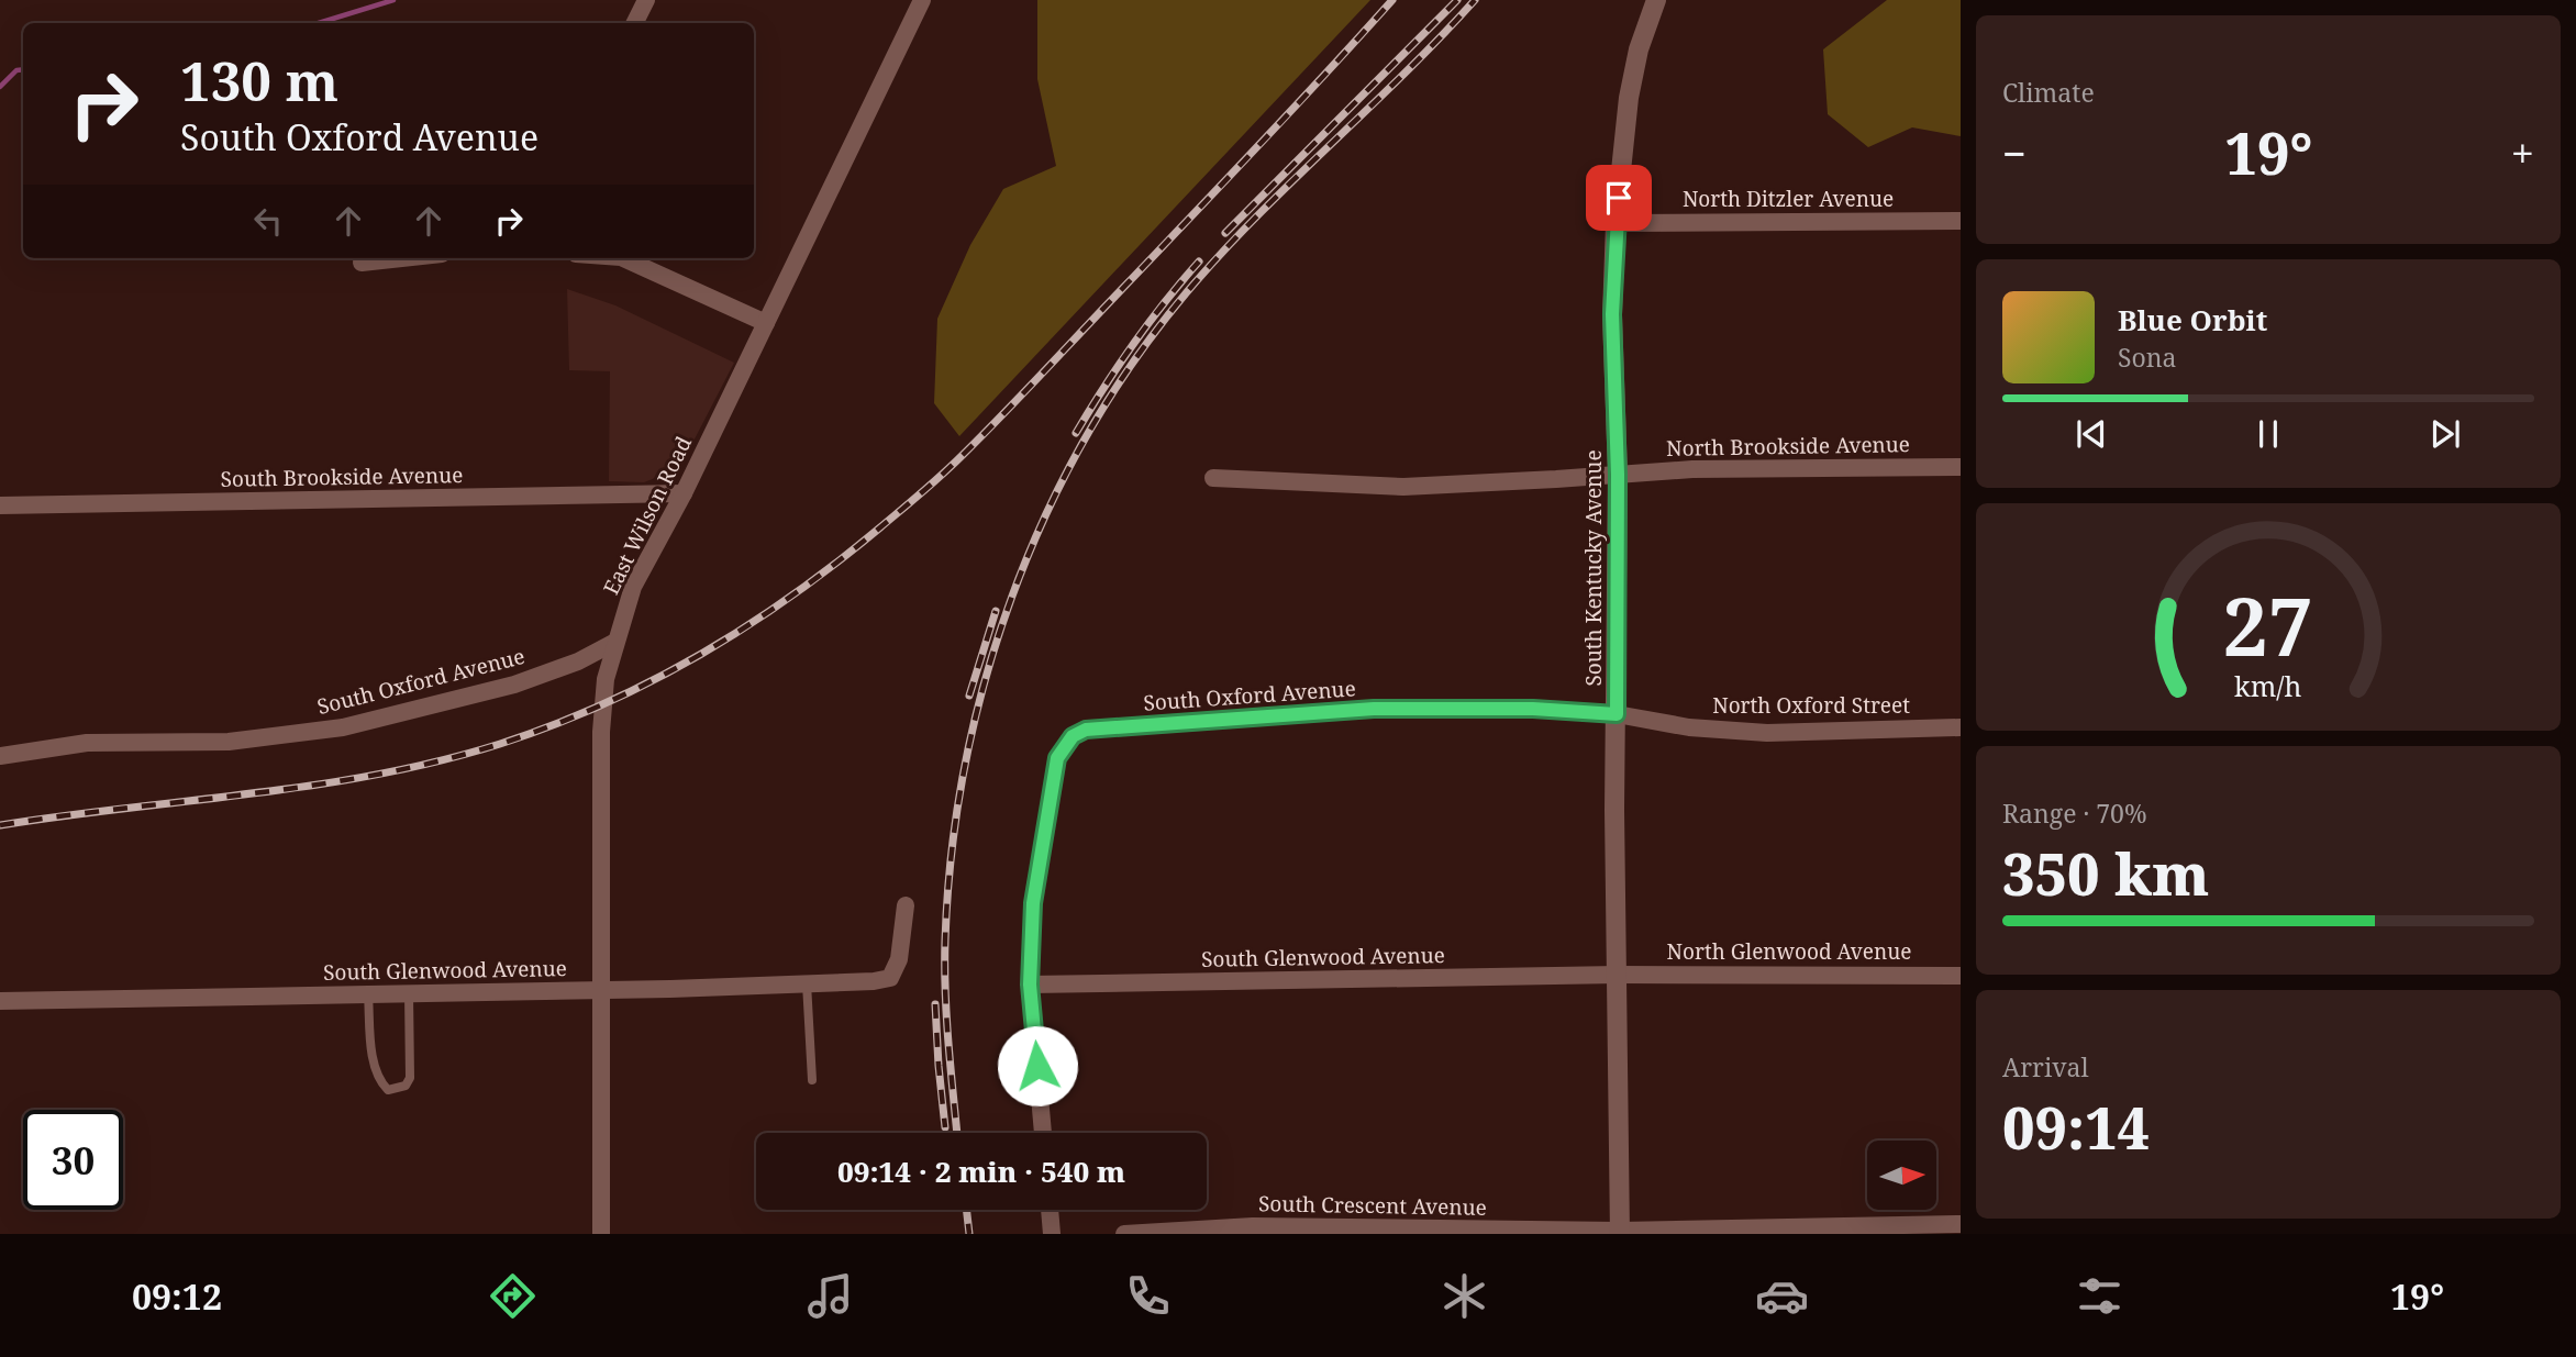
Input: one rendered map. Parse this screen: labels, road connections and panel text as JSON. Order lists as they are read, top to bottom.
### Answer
{
  "streets": {
    "street": [
      "North Ditzler Avenue",
      "North Brookside Avenue",
      "South Brookside Avenue",
      "East Wilson Road",
      "South Kentucky Avenue",
      "South Oxford Avenue",
      "North Oxford Street",
      "North Glenwood Avenue",
      "South Glenwood Avenue",
      "South Crescent Avenue"
    ]
  },
  "crossings": [
    ["North Ditzler Avenue", "South Kentucky Avenue"],
    ["North Brookside Avenue", "South Kentucky Avenue"],
    ["South Brookside Avenue", "East Wilson Road"],
    ["East Wilson Road", "South Oxford Avenue"],
    ["East Wilson Road", "South Glenwood Avenue"],
    ["South Kentucky Avenue", "South Oxford Avenue"],
    ["South Kentucky Avenue", "North Oxford Street"],
    ["South Kentucky Avenue", "North Glenwood Avenue"],
    ["South Kentucky Avenue", "South Glenwood Avenue"],
    ["South Kentucky Avenue", "South Crescent Avenue"],
    ["South Oxford Avenue", "North Oxford Street"],
    ["South Oxford Avenue", "South Glenwood Avenue"],
    ["North Glenwood Avenue", "South Glenwood Avenue"]
  ],
  "north": "right",
  "page": {
    "tile": [
      "Climate",
      ["Range · 70%", "350 km"],
      ["Arrival", "09:14"]
    ],
    "turn": ["130 m", "South Oxford Avenue"],
    "heat": ["−", "19°", "+"],
    "song": ["Blue Orbit", "Sona"],
    "limit": "30",
    "trip": "09:14 · 2 min · 540 m",
    "tabs": ["09:12", "19°"],
    "gauge": ["27", "km/h"]
  }
}
